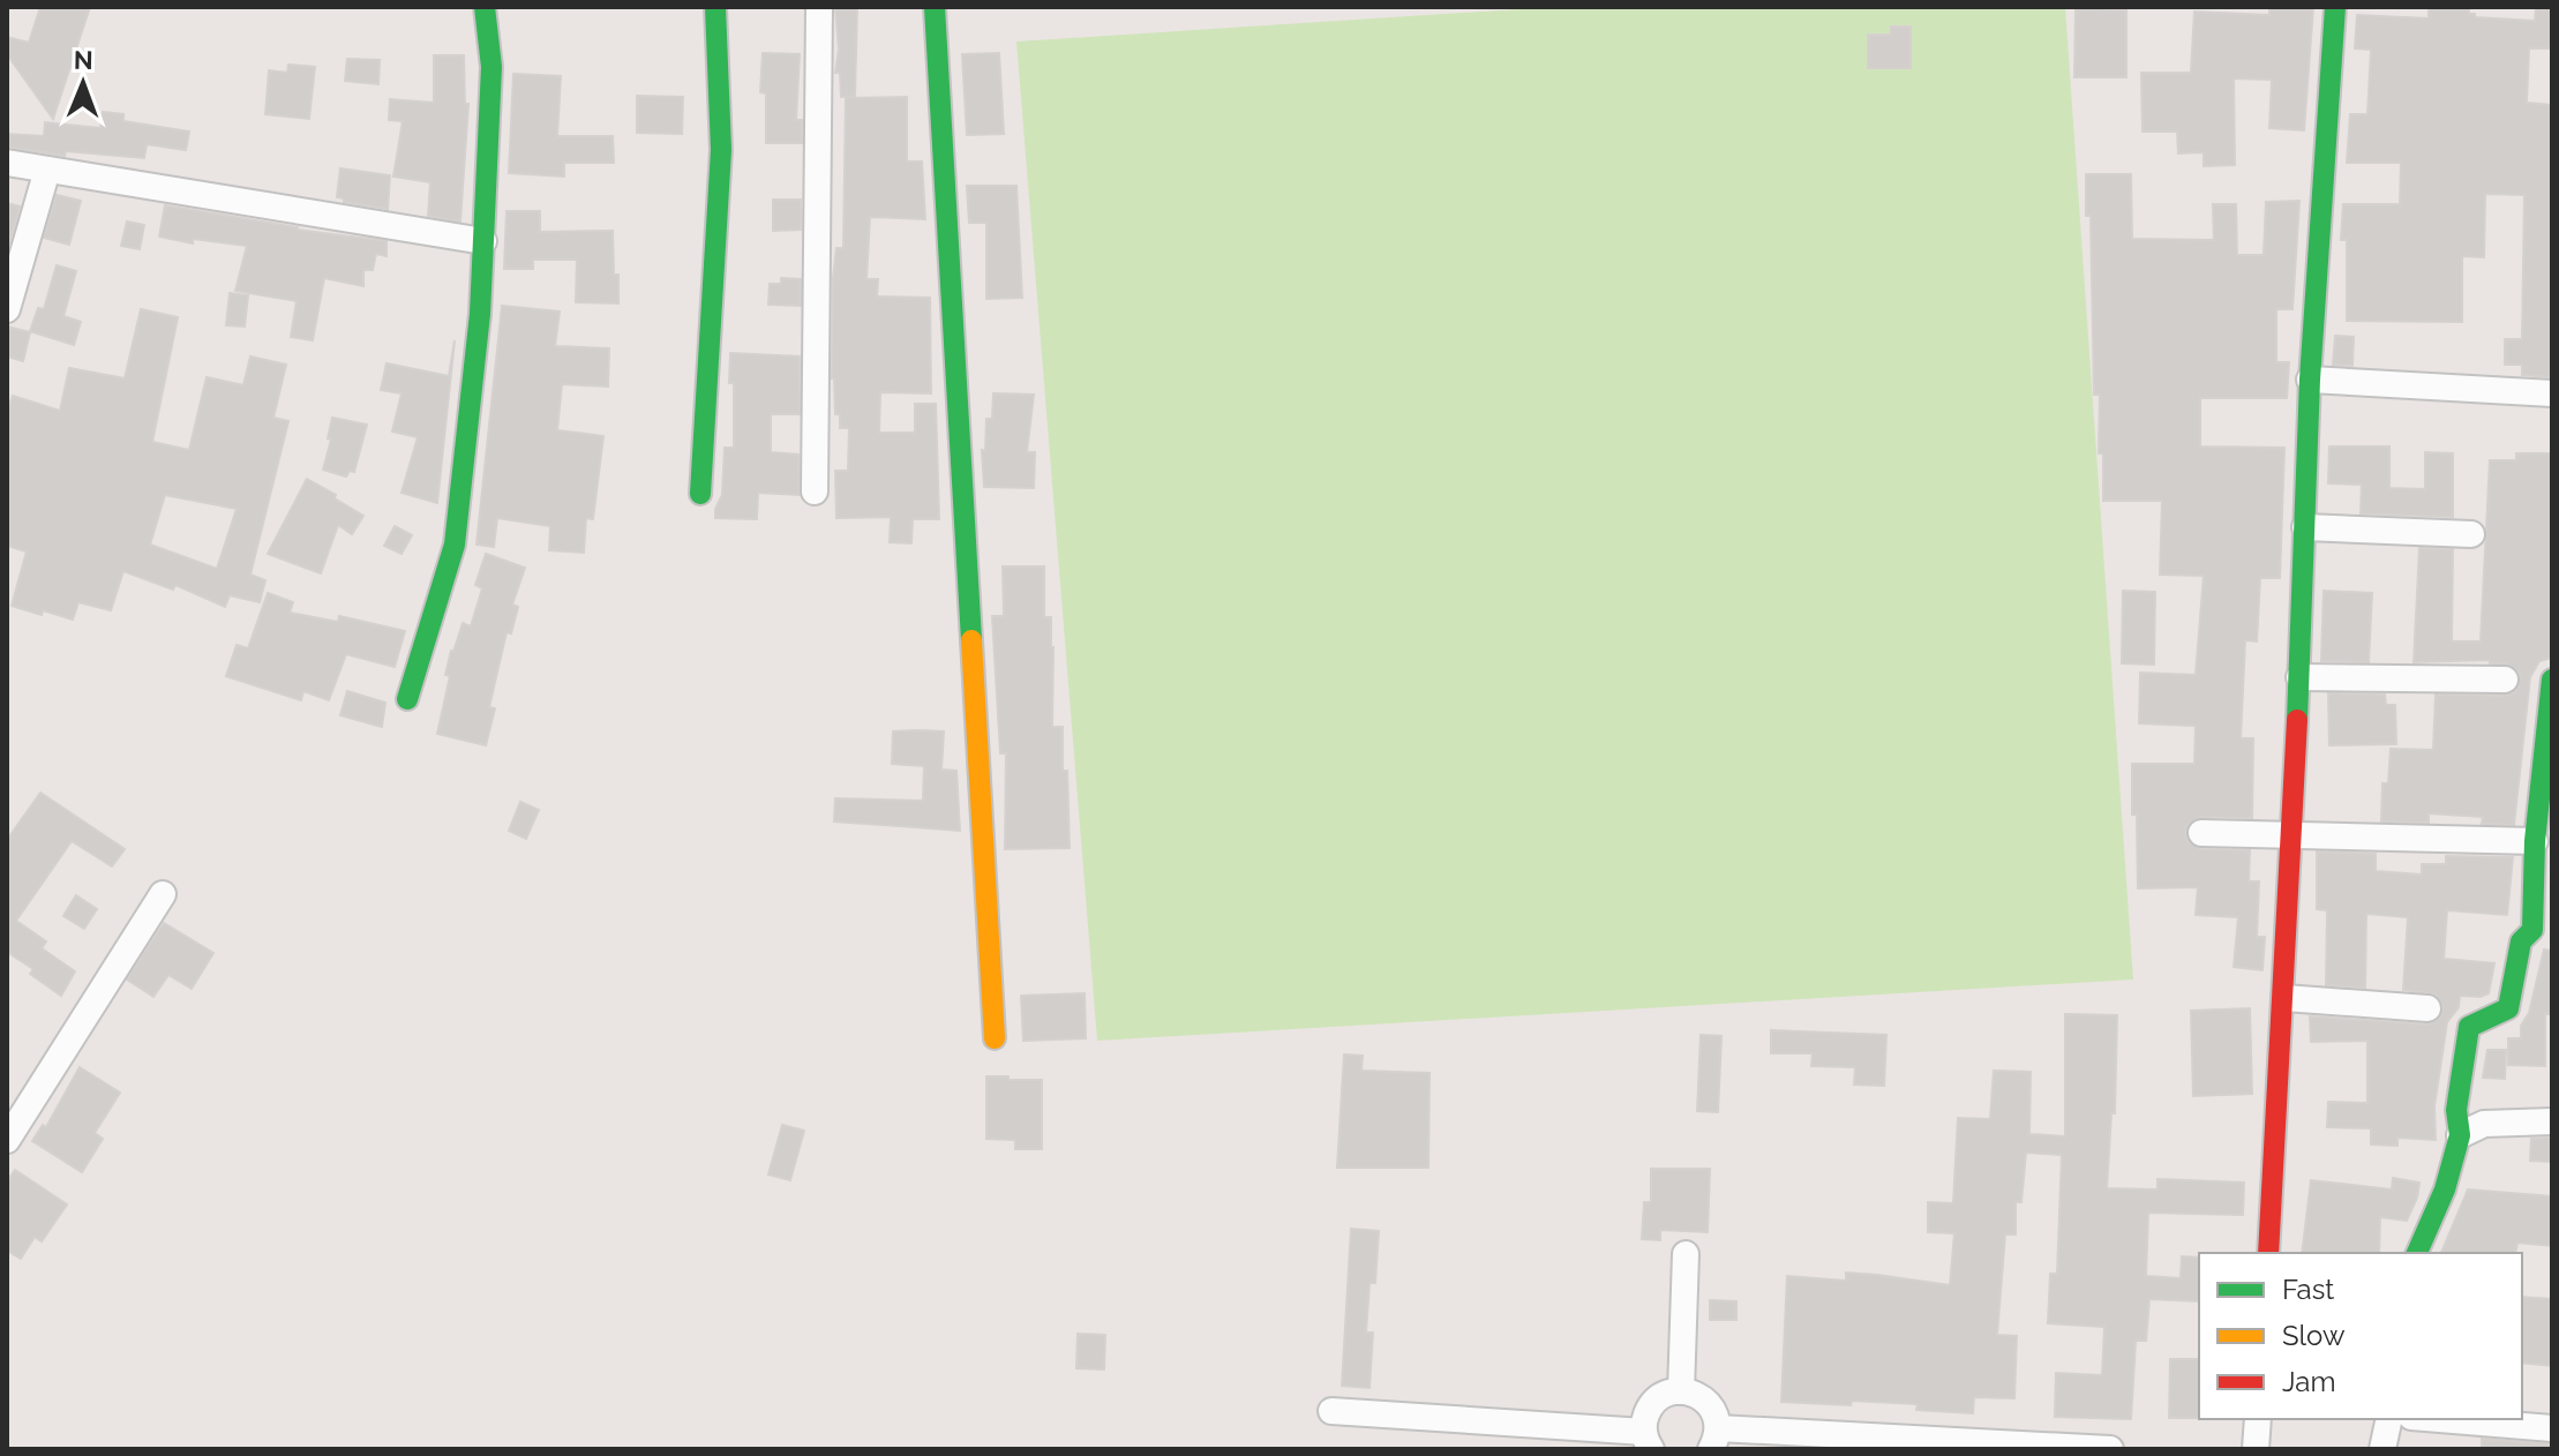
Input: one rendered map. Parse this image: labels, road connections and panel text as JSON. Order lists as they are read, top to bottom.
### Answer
{
  "legend": ["Fast", "Slow", "Jam"],
  "north": "top"
}
